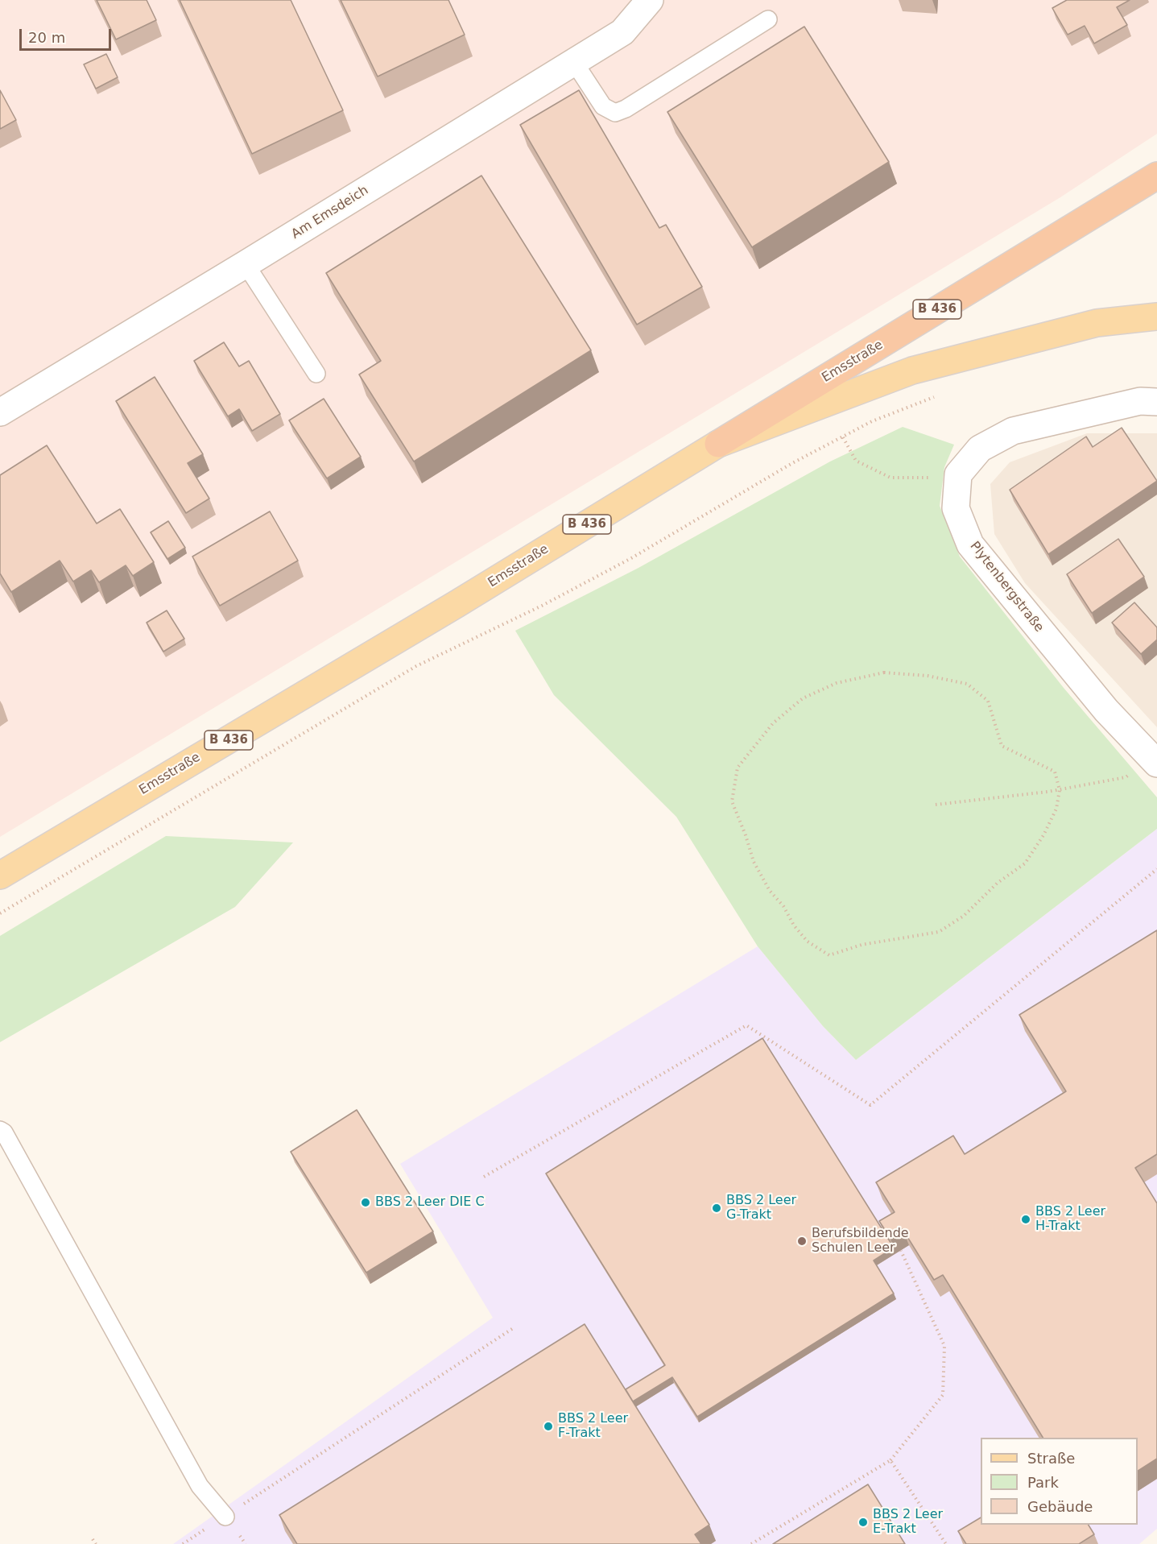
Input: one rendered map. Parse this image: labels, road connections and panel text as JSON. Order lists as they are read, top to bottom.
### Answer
{
  "streets": {
    "highway": ["B 436", "Emsstraße"],
    "street": ["Am Emsdeich", "Plytenbergstraße"]
  },
  "places": [
    "BBS 2 Leer DIE C",
    "BBS 2 Leer G-Trakt",
    "BBS 2 Leer H-Trakt",
    "Berufsbildende Schulen Leer",
    "BBS 2 Leer F-Trakt",
    "BBS 2 Leer E-Trakt"
  ],
  "legend": ["Straße", "Park", "Gebäude"],
  "scale_bar": "20 m"
}
